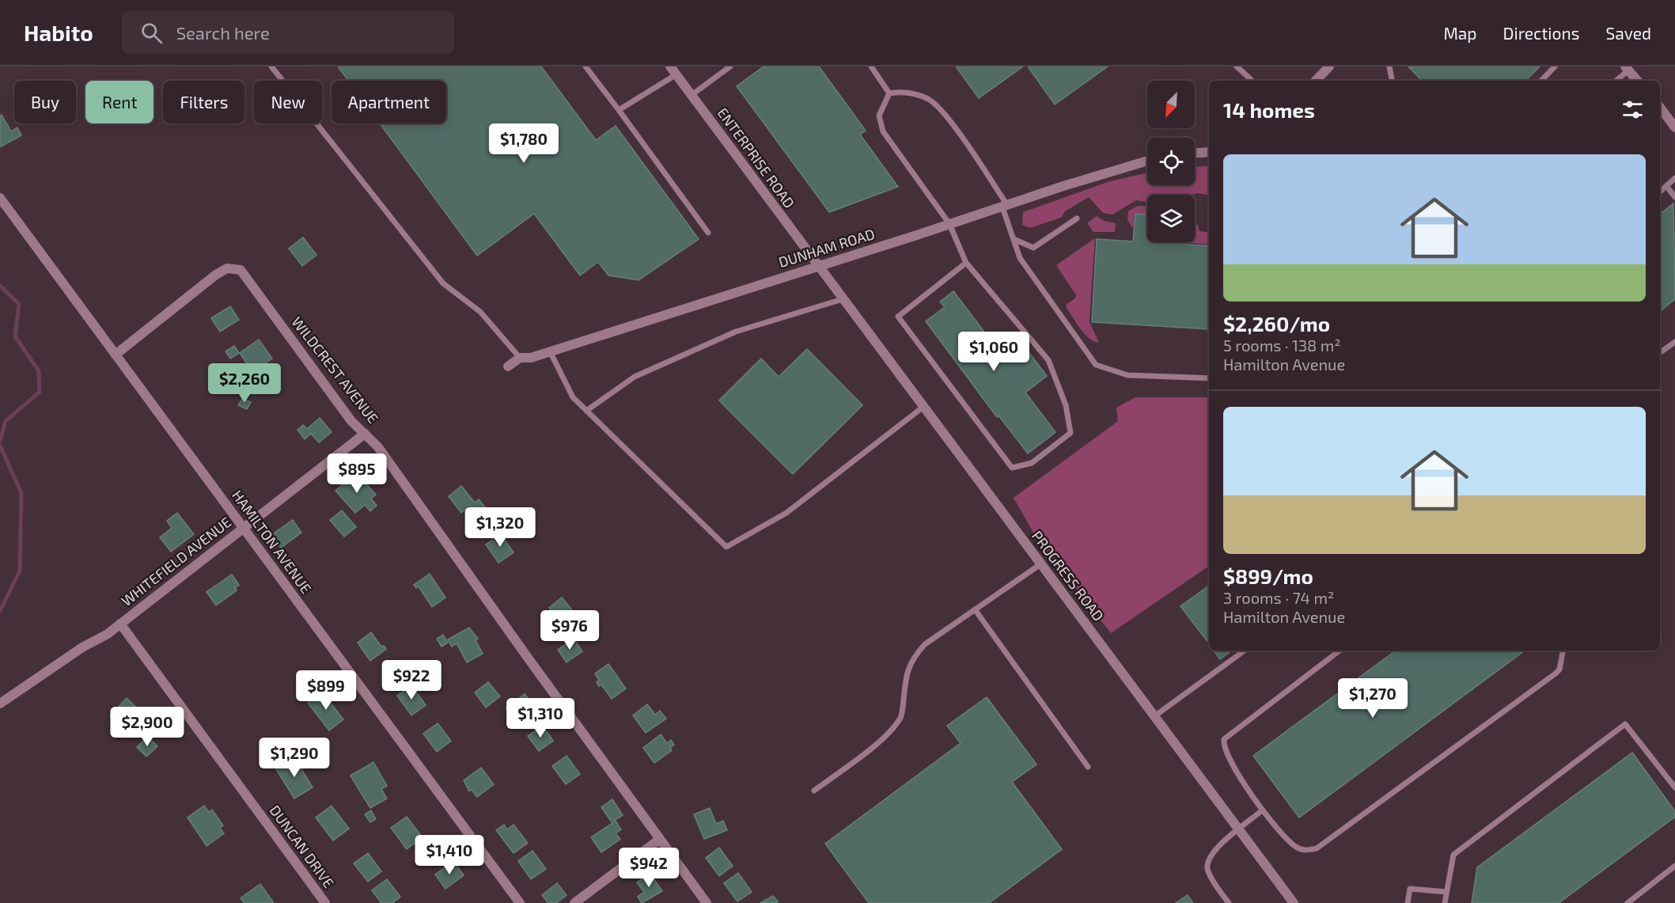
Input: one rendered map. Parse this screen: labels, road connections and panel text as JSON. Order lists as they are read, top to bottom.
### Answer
{
  "streets": {
    "street": [
      "ENTERPRISE ROAD",
      "DUNHAM ROAD",
      "WILDCREST AVENUE",
      "HAMILTON AVENUE",
      "WHITEFIELD AVENUE",
      "PROGRESS ROAD",
      "DUNCAN DRIVE"
    ]
  },
  "crossings": [
    ["ENTERPRISE ROAD", "DUNHAM ROAD"],
    ["ENTERPRISE ROAD", "PROGRESS ROAD"],
    ["DUNHAM ROAD", "PROGRESS ROAD"],
    ["WILDCREST AVENUE", "HAMILTON AVENUE"],
    ["WILDCREST AVENUE", "WHITEFIELD AVENUE"],
    ["HAMILTON AVENUE", "WHITEFIELD AVENUE"],
    ["WHITEFIELD AVENUE", "DUNCAN DRIVE"]
  ],
  "north": "bottom left",
  "page": {
    "header": "Habito",
    "search": "Search here",
    "nav": ["Map", "Directions", "Saved"],
    "chip": [
      "Buy",
      "Rent",
      "Filters",
      "New",
      "Apartment"
    ],
    "heading": "14 homes",
    "price": [
      "$1,780",
      "$1,060",
      "$2,260",
      "$895",
      "$1,320",
      "$976",
      "$922",
      "$899",
      "$1,270",
      "$1,310",
      "$2,900",
      "$1,290",
      "$1,410",
      "$942"
    ],
    "list": [
      {
        "name": "$2,260/mo",
        "note": "5 rooms · 138 m² · Hamilton Avenue"
      },
      {
        "name": "$899/mo",
        "note": "3 rooms · 74 m² · Hamilton Avenue"
      }
    ]
  }
}
